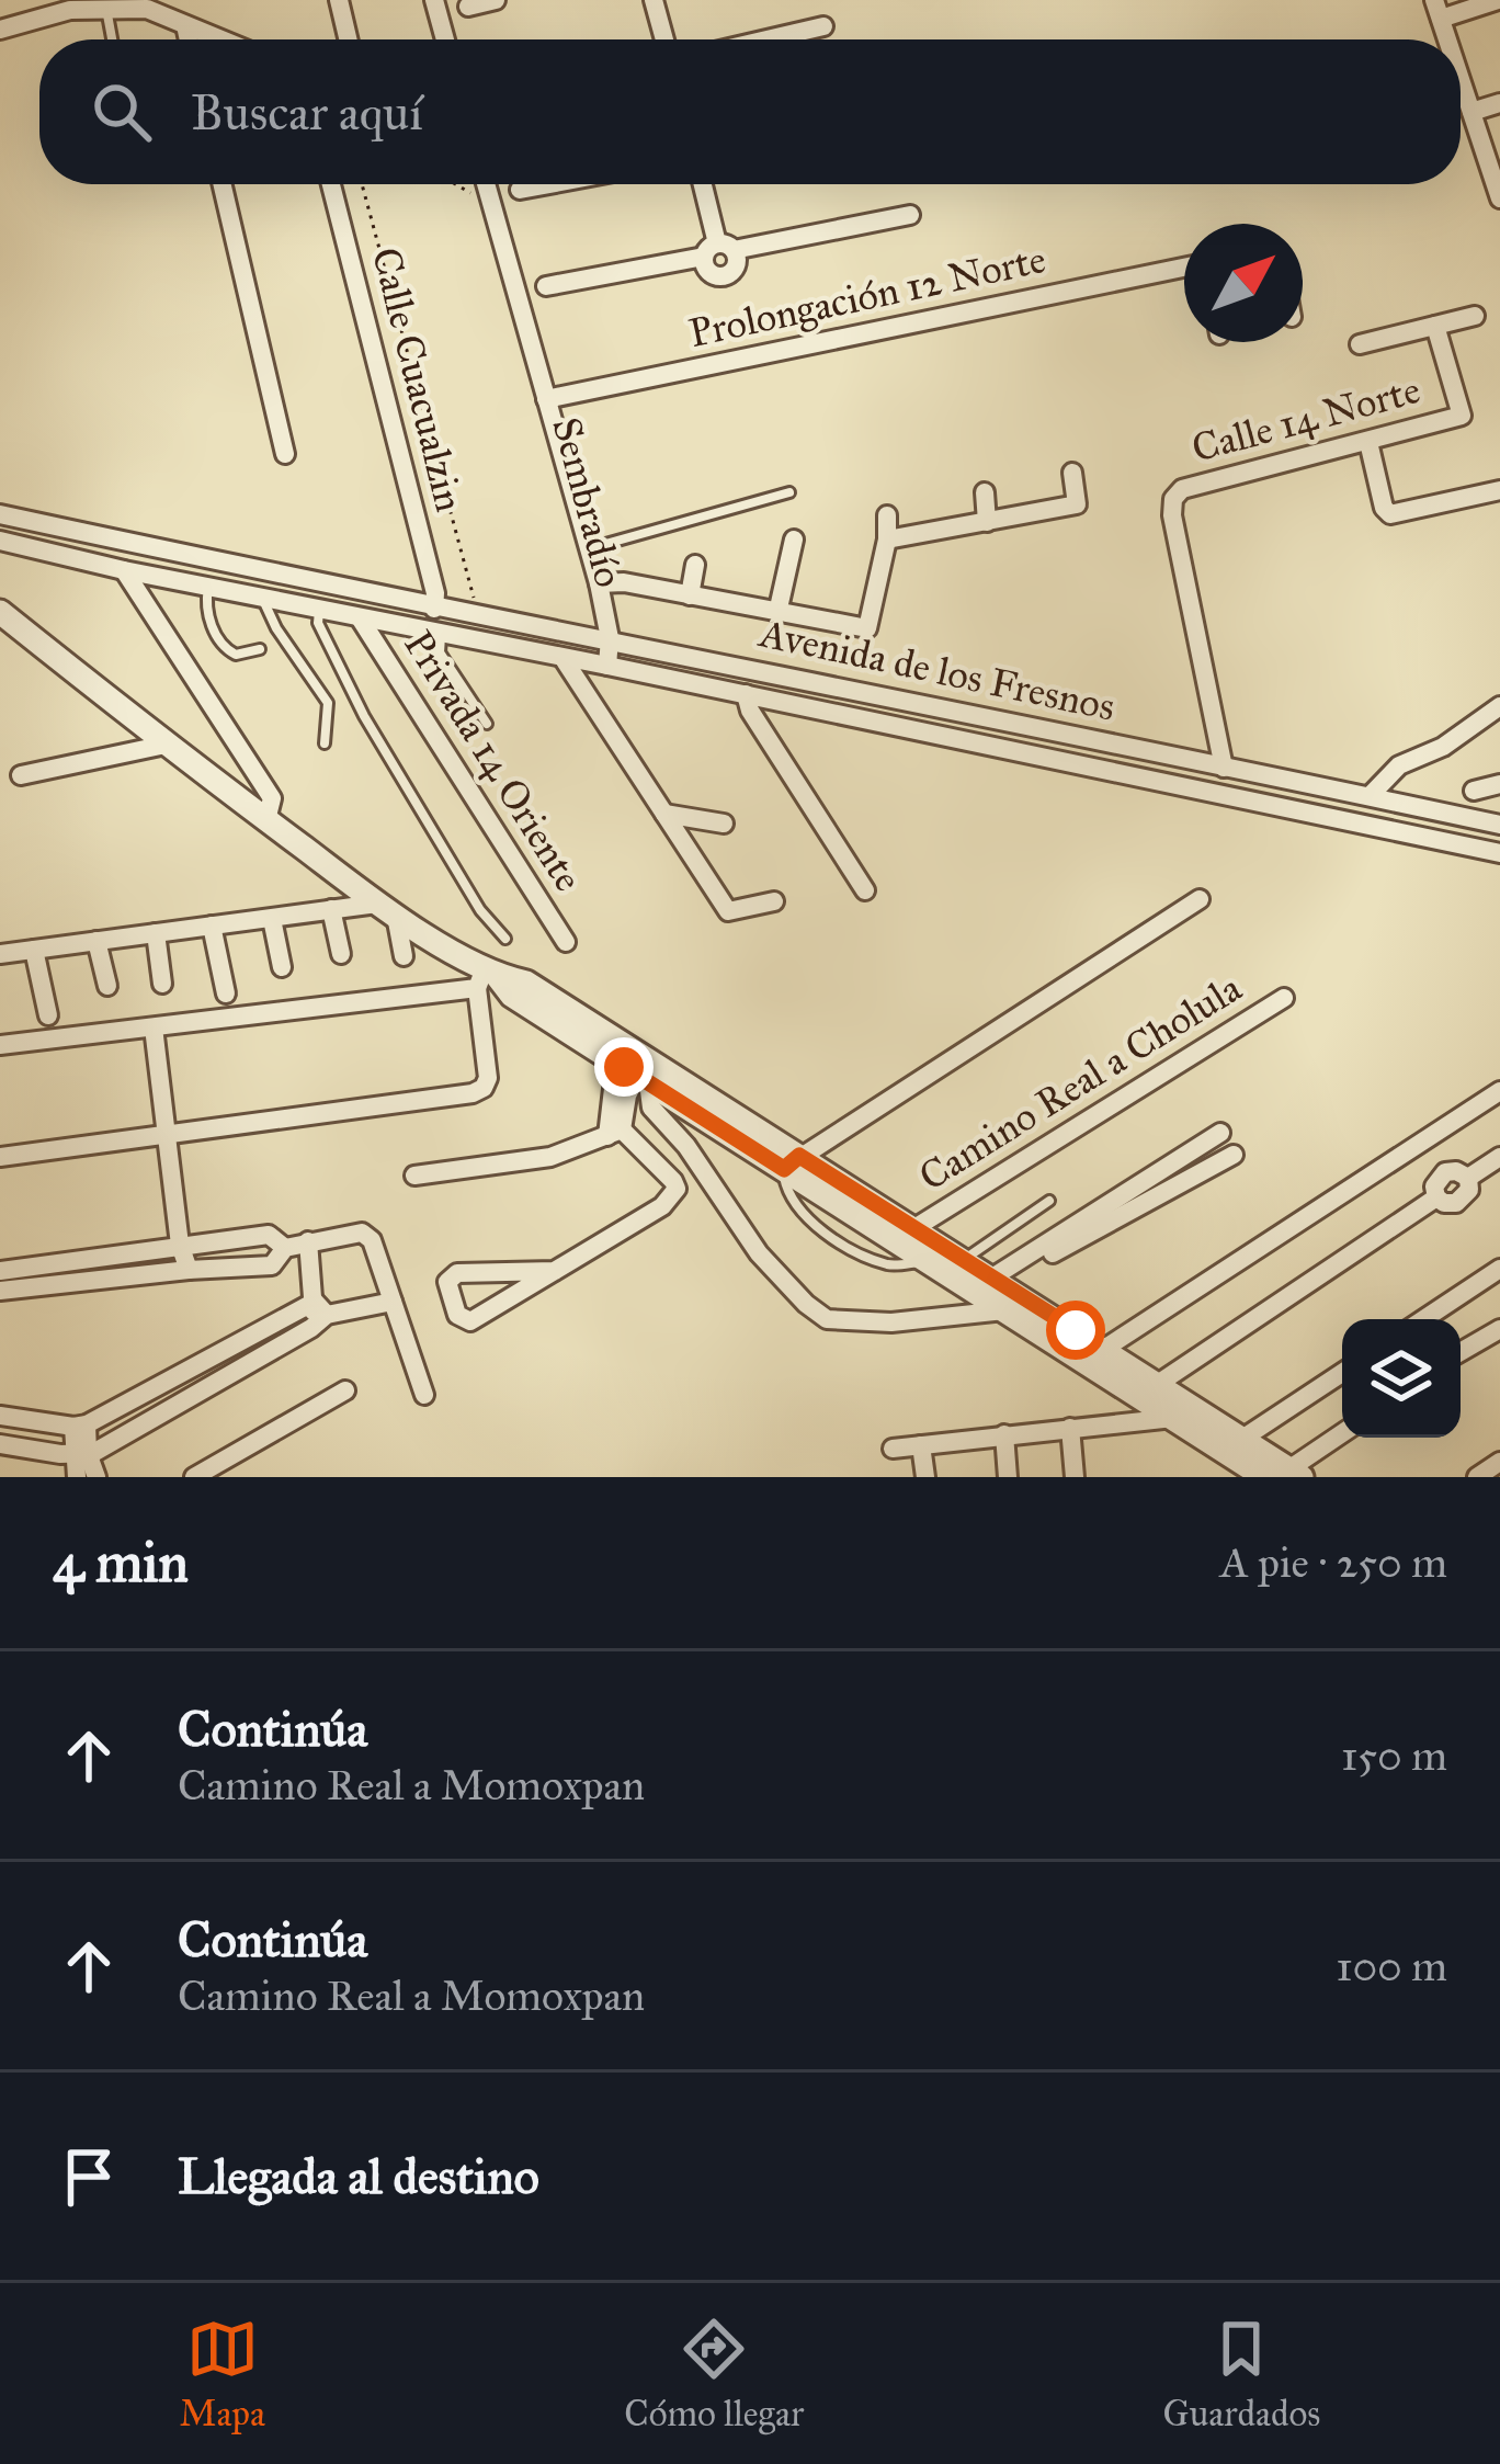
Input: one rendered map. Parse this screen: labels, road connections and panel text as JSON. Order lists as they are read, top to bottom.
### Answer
{
  "streets": {
    "street": [
      "Prolongación 12 Norte",
      "Calle Cuacualzin",
      "Calle 14 Norte",
      "Avenida de los Fresnos",
      "Privada 14 Oriente",
      "Camino Real a Cholula"
    ]
  },
  "crossings": [
    ["Calle Cuacualzin", "Avenida de los Fresnos"],
    ["Calle 14 Norte", "Avenida de los Fresnos"]
  ],
  "north": "top right",
  "page": {
    "search": "Buscar aquí",
    "heading": ["4 min", "A pie · 250 m"],
    "list": [
      ["Continúa", "Camino Real a Momoxpan", "150 m"],
      ["Continúa", "Camino Real a Momoxpan", "100 m"],
      "Llegada al destino"
    ],
    "nav": ["Mapa", "Cómo llegar", "Guardados"]
  }
}
